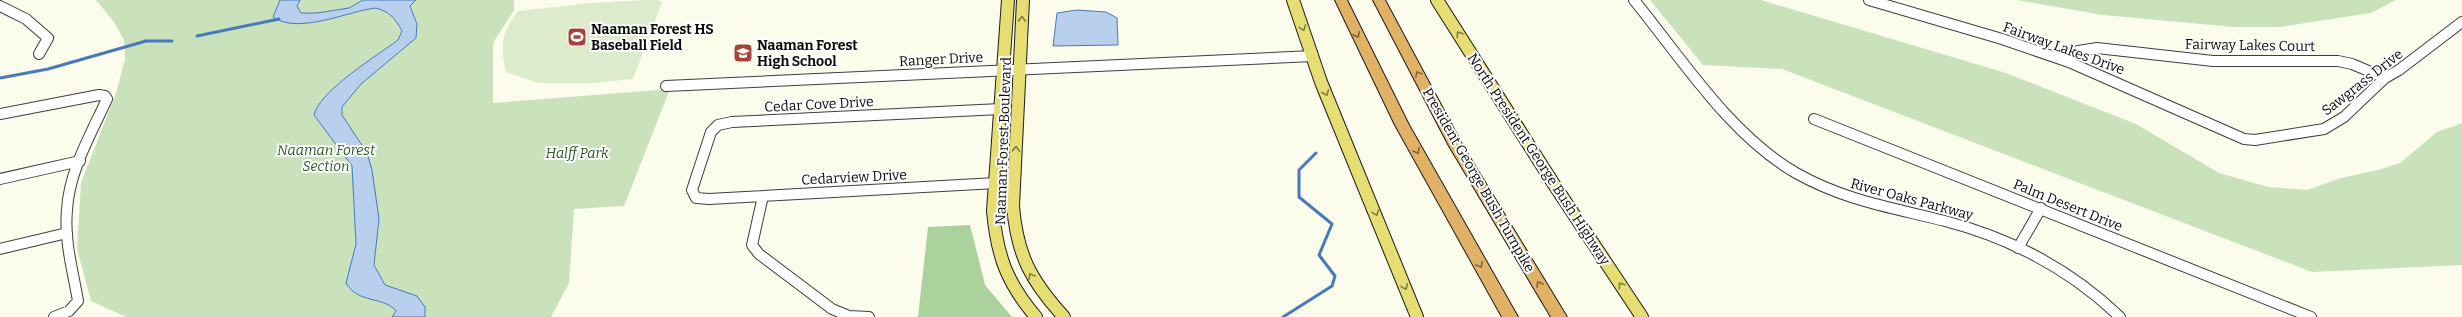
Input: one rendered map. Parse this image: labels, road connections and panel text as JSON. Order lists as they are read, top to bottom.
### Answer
{
  "streets": {
    "highway": ["President George Bush Turnpike"],
    "main road": ["Naaman Forest Boulevard", "North President George Bush Highway"],
    "street": [
      "Fairway Lakes Court",
      "Fairway Lakes Drive",
      "Ranger Drive",
      "Sawgrass Drive",
      "Cedar Cove Drive",
      "Cedarview Drive",
      "River Oaks Parkway",
      "Palm Desert Drive"
    ]
  },
  "crossings": [
    ["Fairway Lakes Court", "Fairway Lakes Drive"],
    ["Fairway Lakes Court", "Sawgrass Drive"],
    ["Fairway Lakes Drive", "Sawgrass Drive"],
    ["Ranger Drive", "Naaman Forest Boulevard"],
    ["Cedar Cove Drive", "Naaman Forest Boulevard"],
    ["Cedar Cove Drive", "Cedarview Drive"],
    ["Naaman Forest Boulevard", "Cedarview Drive"]
  ],
  "one_way": ["North President George Bush Highway"],
  "parks": ["Naaman Forest Section", "Halff Park"],
  "places": {
    "sports": ["Naaman Forest HS Baseball Field"],
    "school or university": ["Naaman Forest High School"]
  }
}
